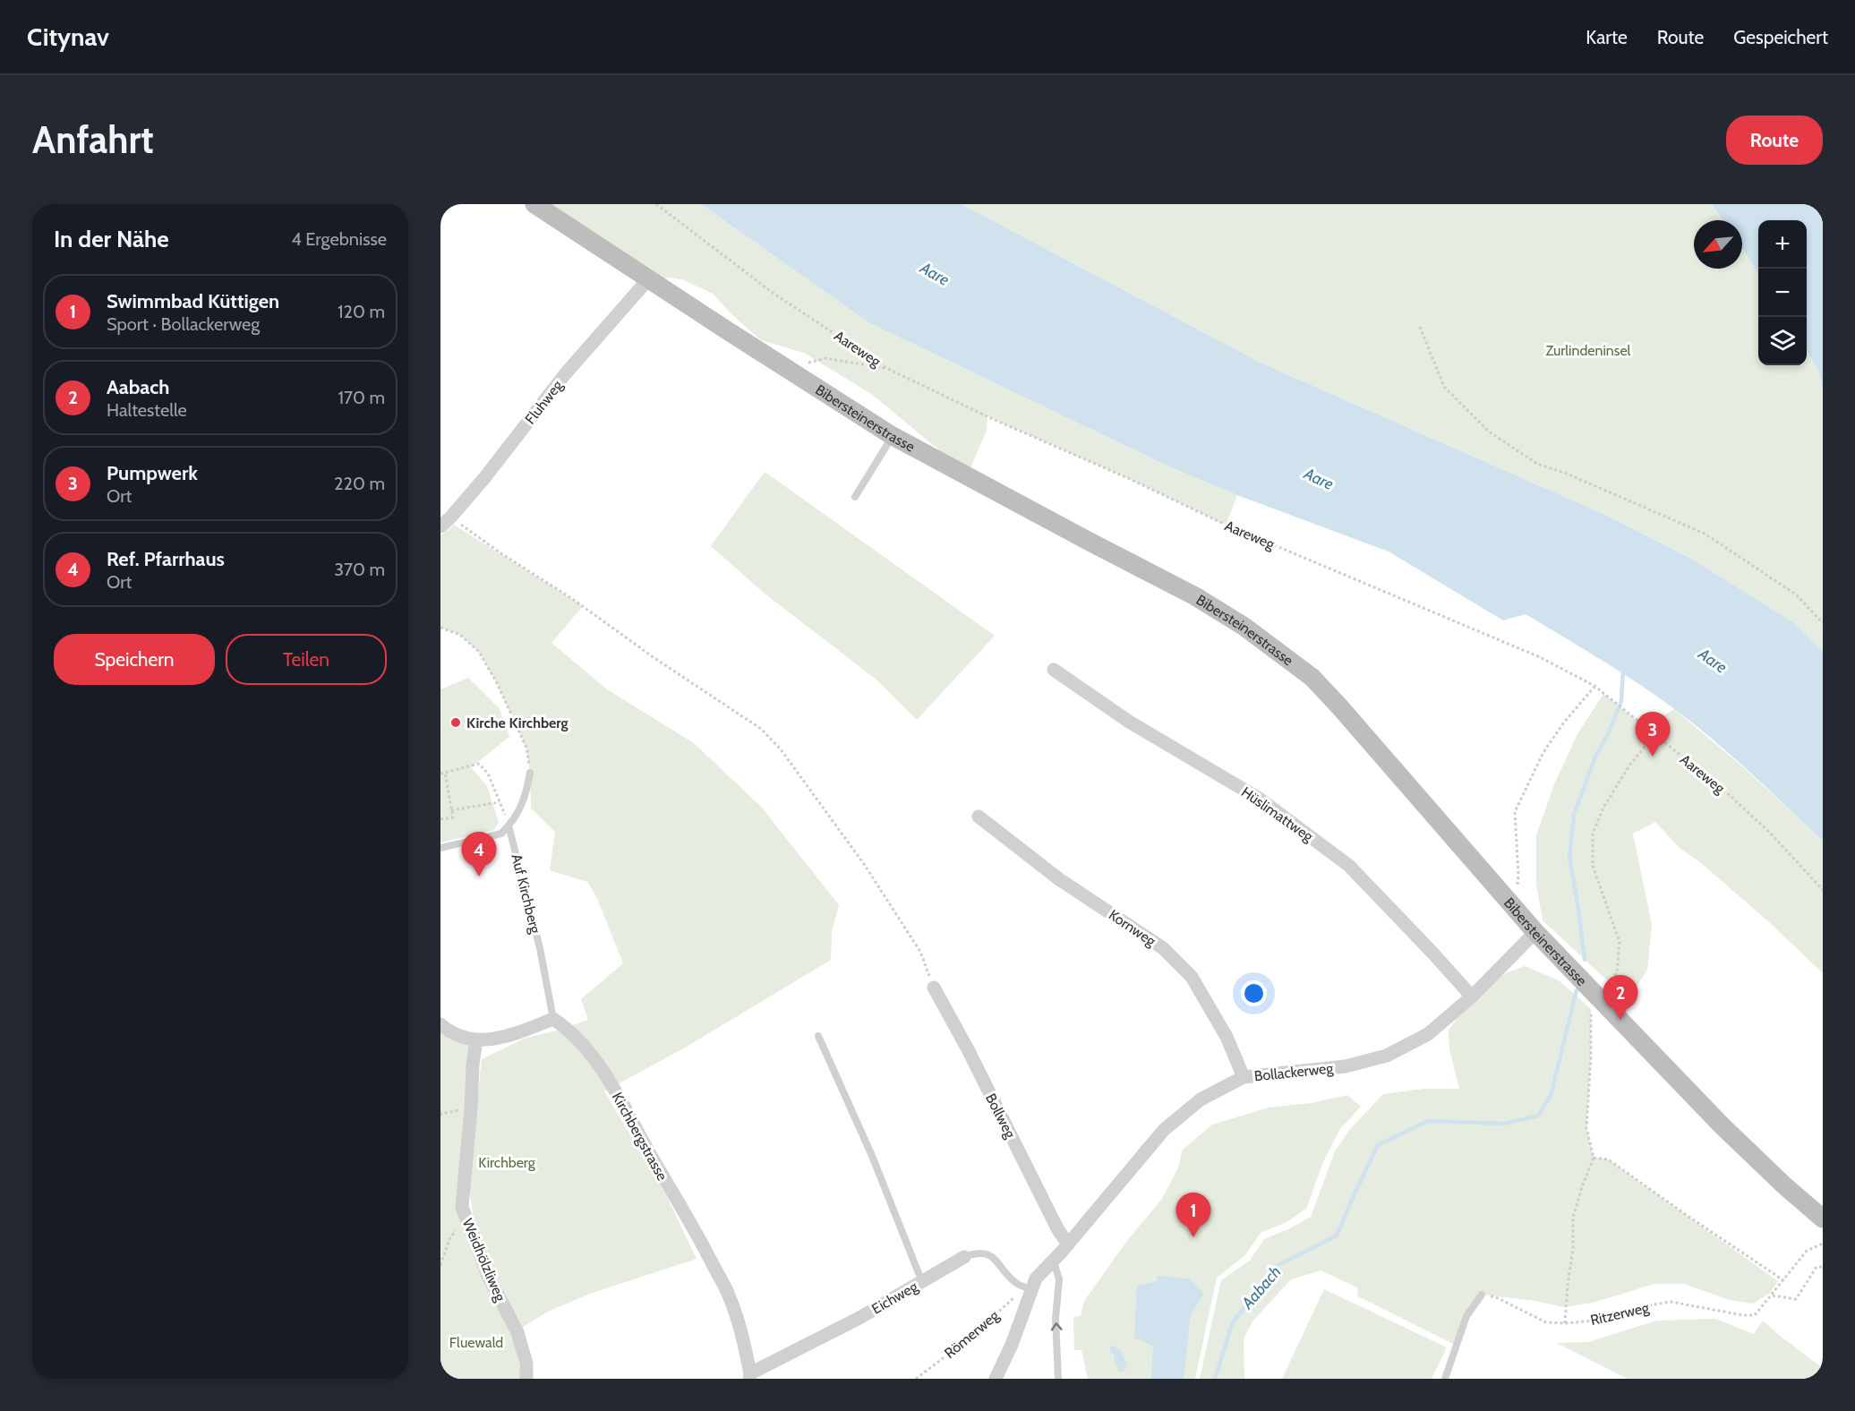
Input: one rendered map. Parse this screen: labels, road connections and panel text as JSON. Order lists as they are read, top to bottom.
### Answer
{
  "streets": {
    "main road": ["Bibersteinerstrasse"],
    "street": [
      "Fluhweg",
      "Hüslimattweg",
      "Kornweg",
      "Bollackerweg",
      "Bollweg",
      "Kirchbergstrasse",
      "Weidhölzliweg",
      "Eichweg"
    ],
    "lane": ["Auf Kirchberg"],
    "path": ["Aareweg", "Ritzerweg", "Römerweg"]
  },
  "crossings": [
    ["Fluhweg", "Bibersteinerstrasse"],
    ["Bibersteinerstrasse", "Bollackerweg"],
    ["Hüslimattweg", "Bollackerweg"],
    ["Auf Kirchberg", "Kirchbergstrasse"],
    ["Kornweg", "Bollackerweg"],
    ["Bollackerweg", "Bollweg"],
    ["Bollackerweg", "Eichweg"],
    ["Bollackerweg", "Römerweg"],
    ["Kirchbergstrasse", "Eichweg"],
    ["Eichweg", "Römerweg"]
  ],
  "water": ["Aare", "Aabach"],
  "parks": ["Zurlindeninsel", "Kirchberg", "Fluewald"],
  "places": ["Kirche Kirchberg"],
  "north": "bottom left",
  "page": {
    "header": "Citynav",
    "nav": ["Karte", "Route", "Gespeichert"],
    "buttons": [
      "Route",
      ["Speichern", "Teilen"]
    ],
    "title": "Anfahrt",
    "heading": ["In der Nähe", "4 Ergebnisse"],
    "map_buttons": ["+", "−"],
    "list": [
      {
        "mark": "1",
        "name": "Swimmbad Küttigen",
        "note": "Sport · Bollackerweg",
        "value": "120 m"
      },
      {
        "mark": "2",
        "name": "Aabach",
        "note": "Haltestelle",
        "value": "170 m"
      },
      {
        "mark": "3",
        "name": "Pumpwerk",
        "note": "Ort",
        "value": "220 m"
      },
      {
        "mark": "4",
        "name": "Ref. Pfarrhaus",
        "note": "Ort",
        "value": "370 m"
      }
    ],
    "pins": [
      "3",
      "4",
      "2",
      "1"
    ]
  }
}
